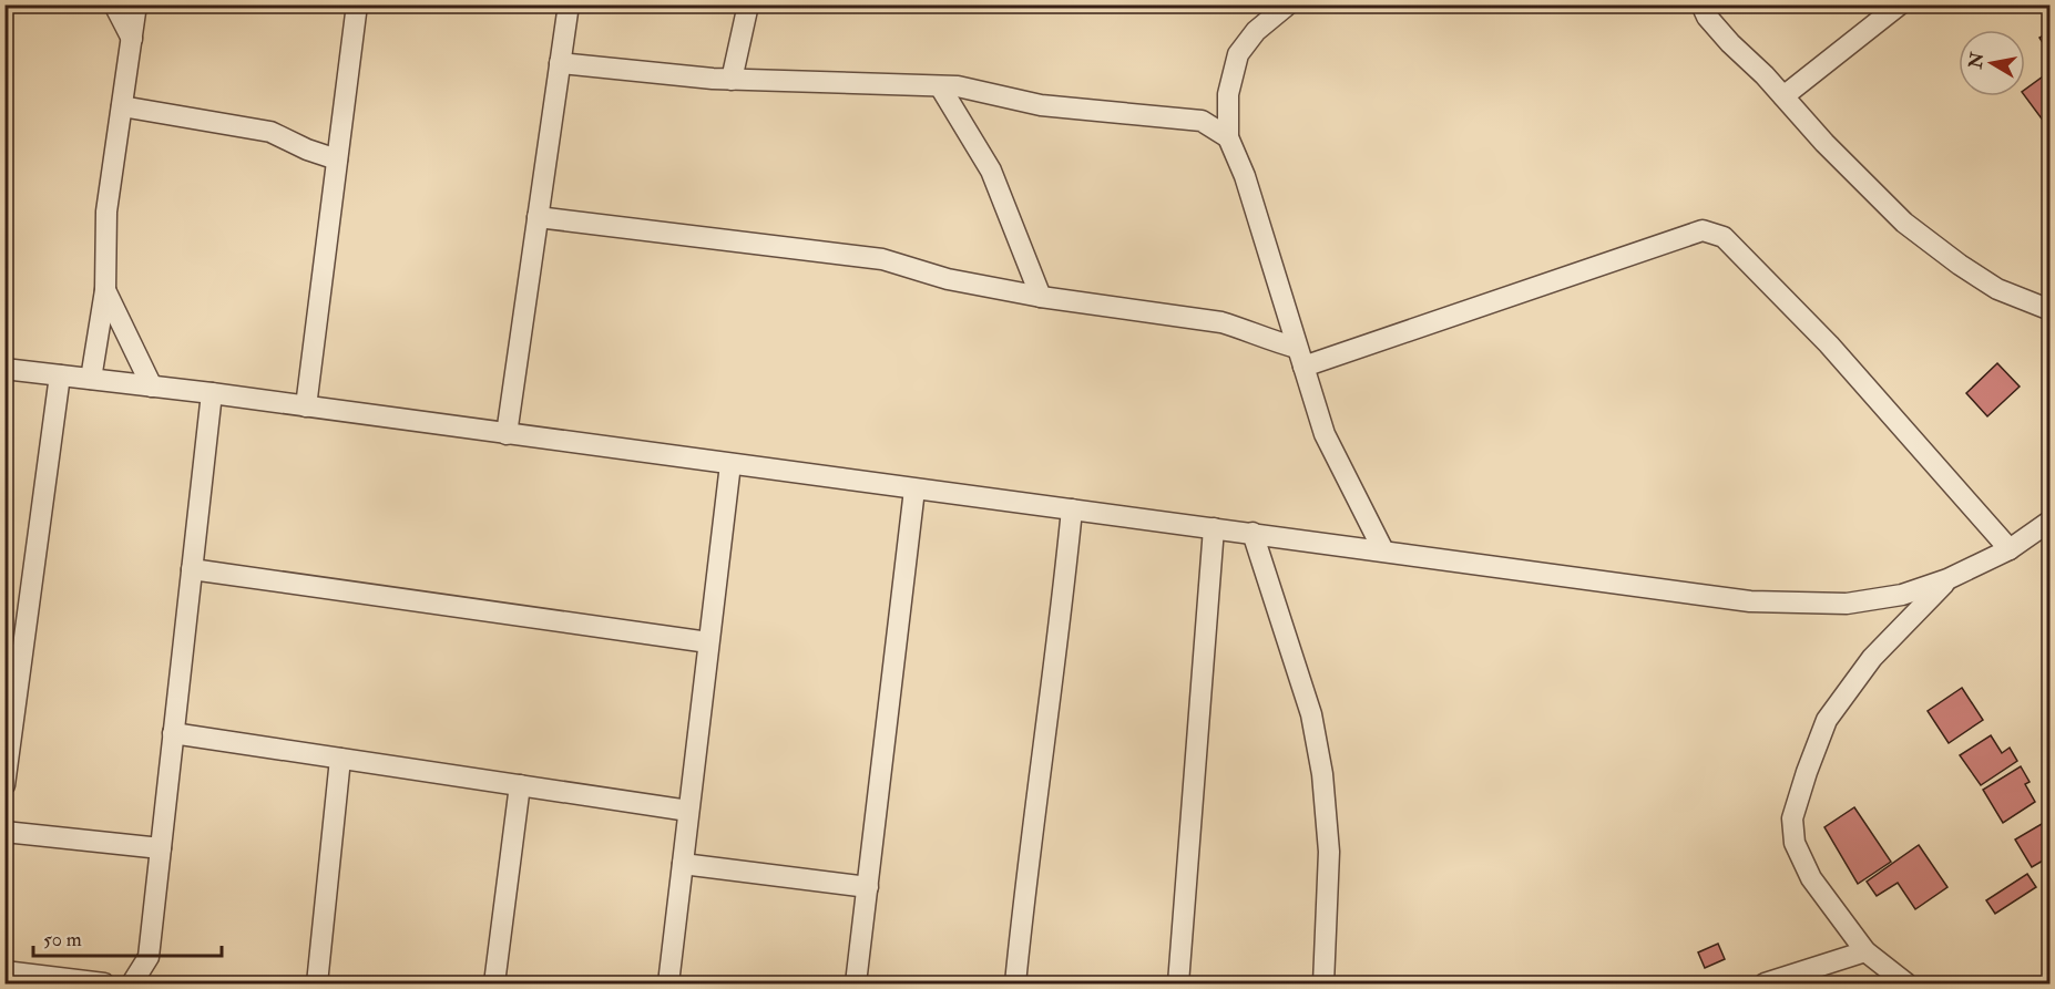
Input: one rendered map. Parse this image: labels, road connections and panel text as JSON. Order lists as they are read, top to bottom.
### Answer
{
  "scale_bar": "50 m",
  "north": "left"
}
